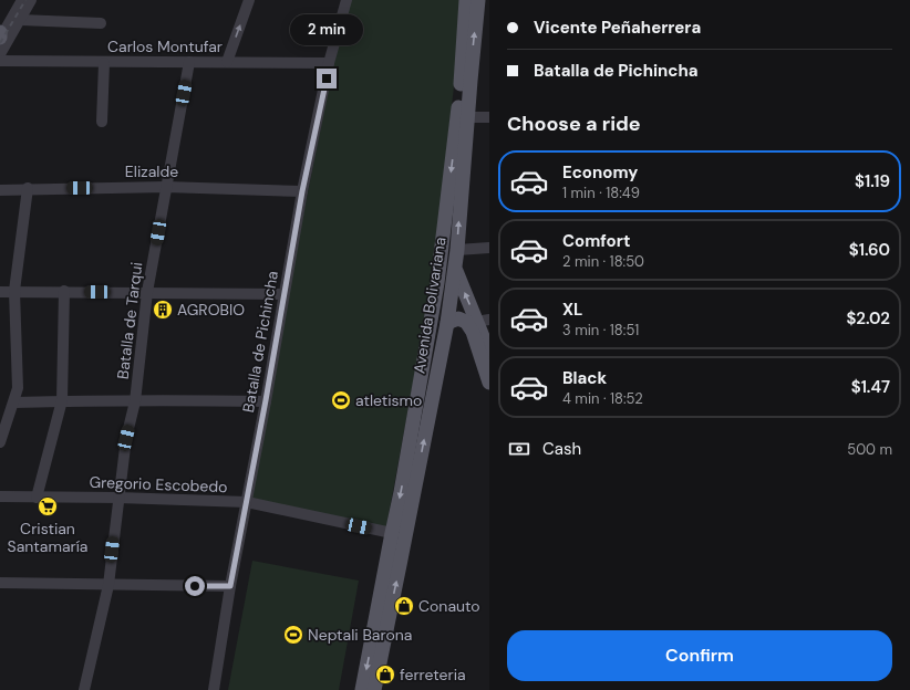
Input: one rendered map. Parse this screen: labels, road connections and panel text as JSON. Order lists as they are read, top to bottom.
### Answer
{
  "streets": {
    "main road": ["Avenida Bolivariana"],
    "street": [
      "Carlos Montufar",
      "Elizalde",
      "Batalla de Tarqui",
      "Batalla de Pichincha",
      "Gregorio Escobedo"
    ]
  },
  "crossings": [
    ["Carlos Montufar", "Batalla de Tarqui"],
    ["Carlos Montufar", "Batalla de Pichincha"],
    ["Elizalde", "Batalla de Tarqui"],
    ["Elizalde", "Batalla de Pichincha"],
    ["Avenida Bolivariana", "Gregorio Escobedo"],
    ["Batalla de Tarqui", "Gregorio Escobedo"],
    ["Batalla de Pichincha", "Gregorio Escobedo"]
  ],
  "places": {
    "building": ["AGROBIO"],
    "sports": ["atletismo", "Neptali Barona"],
    "supermarket": ["Cristian Santamaría"],
    "shop": ["Conauto", "ferreteria"]
  },
  "page": {
    "banner": ["Vicente Peñaherrera", "Batalla de Pichincha"],
    "bubble": "2 min",
    "heading": "Choose a ride",
    "list": [
      {
        "name": "Economy",
        "note": "1 min · 18:49",
        "value": "$1.19"
      },
      {
        "name": "Comfort",
        "note": "2 min · 18:50",
        "value": "$1.60"
      },
      {
        "name": "XL",
        "note": "3 min · 18:51",
        "value": "$2.02"
      },
      {
        "name": "Black",
        "note": "4 min · 18:52",
        "value": "$1.47"
      }
    ],
    "pay": ["Cash", "500 m"],
    "buttons": "Confirm"
  }
}
